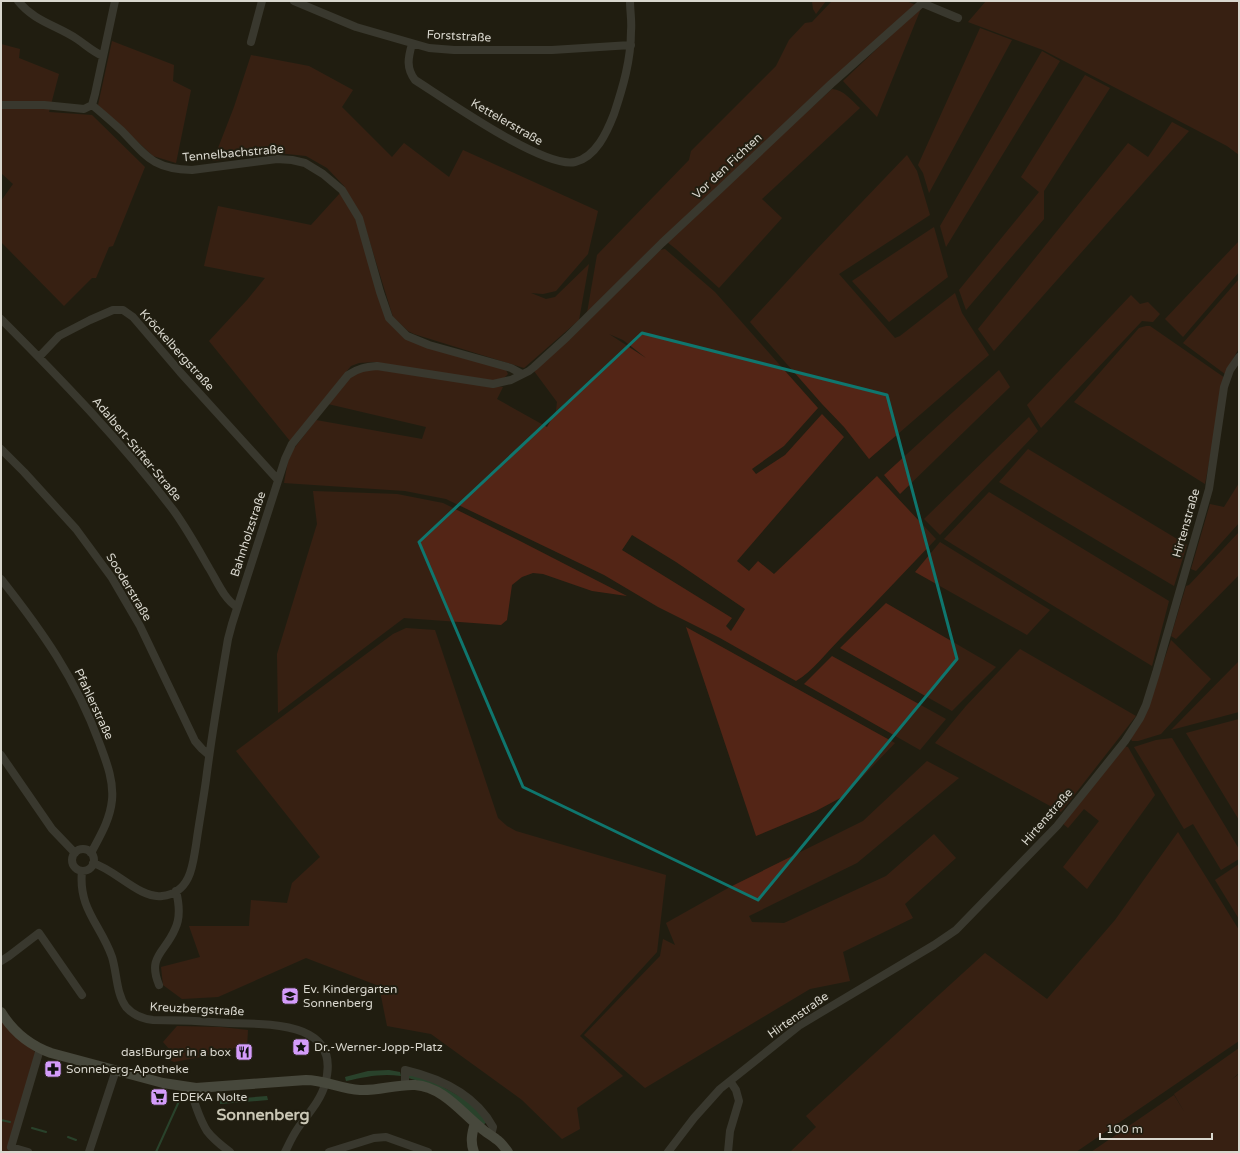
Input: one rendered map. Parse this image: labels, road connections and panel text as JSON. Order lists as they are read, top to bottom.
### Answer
{
  "streets": {
    "street": [
      "Forststraße",
      "Kettelerstraße",
      "Tennelbachstraße",
      "Vor den Fichten",
      "Kröckelbergstraße",
      "Adalbert-Stifter-Straße",
      "Hirtenstraße",
      "Bahnholzstraße",
      "Sooderstraße",
      "Pfahlerstraße",
      "Kreuzbergstraße"
    ]
  },
  "crossings": [
    ["Forststraße", "Kettelerstraße"],
    ["Tennelbachstraße", "Vor den Fichten"],
    ["Tennelbachstraße", "Bahnholzstraße"],
    ["Vor den Fichten", "Bahnholzstraße"],
    ["Kröckelbergstraße", "Adalbert-Stifter-Straße"],
    ["Kröckelbergstraße", "Bahnholzstraße"],
    ["Adalbert-Stifter-Straße", "Bahnholzstraße"],
    ["Bahnholzstraße", "Sooderstraße"],
    ["Pfahlerstraße", "Kreuzbergstraße"]
  ],
  "districts": ["Sonnenberg"],
  "places": {
    "school or university": ["Ev. Kindergarten Sonnenberg"],
    "place": ["Dr.-Werner-Jopp-Platz"],
    "restaurant": ["das!Burger in a box"],
    "pharmacy": ["Sonneberg-Apotheke"],
    "supermarket": ["EDEKA Nolte"]
  },
  "scale_bar": "100 m"
}
